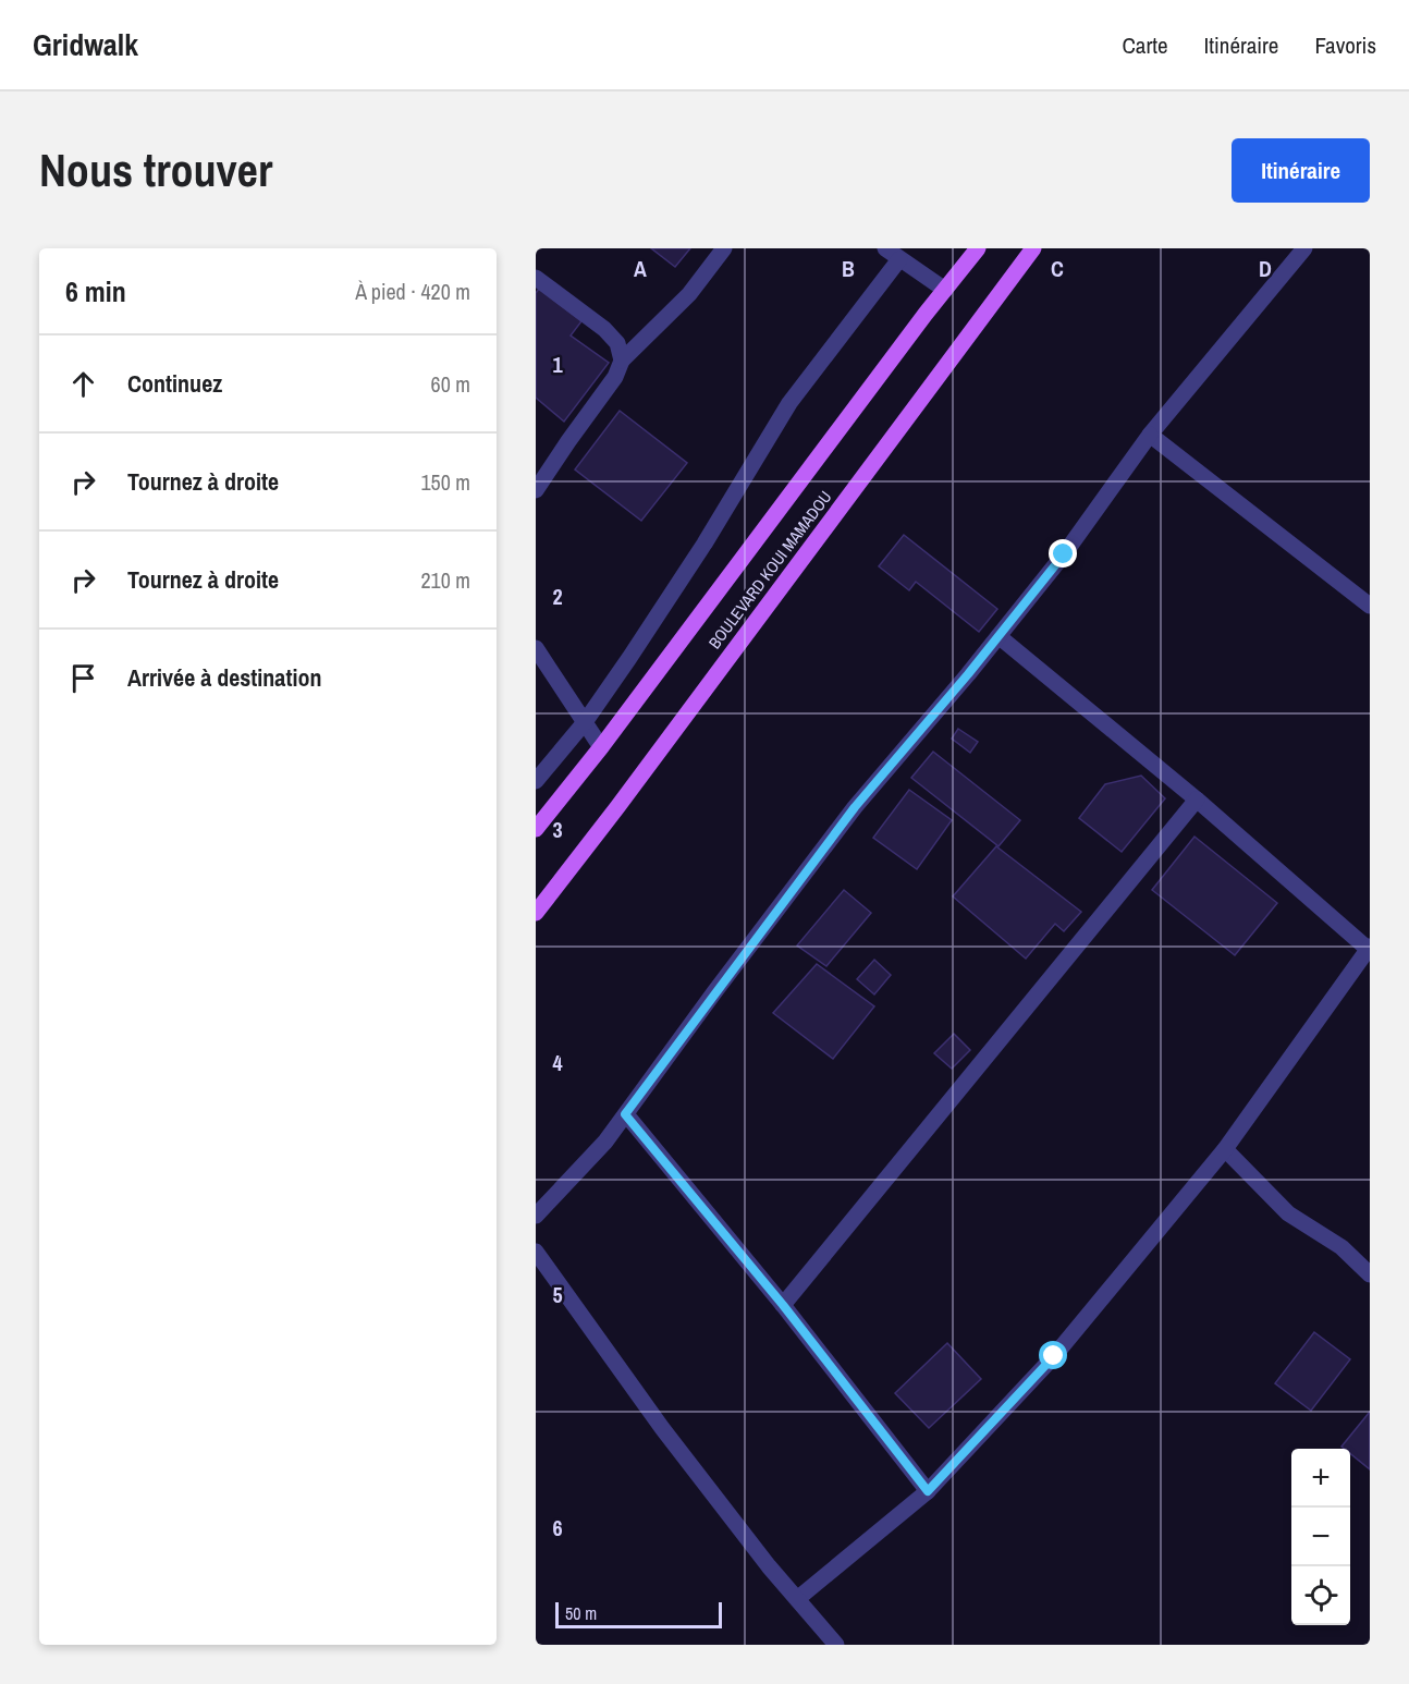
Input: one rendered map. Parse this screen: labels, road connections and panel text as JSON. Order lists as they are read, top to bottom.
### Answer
{
  "streets": {
    "main road": ["BOULEVARD KOUI MAMADOU"]
  },
  "scale_bar": "50 m",
  "page": {
    "header": "Gridwalk",
    "nav": ["Carte", "Itinéraire", "Favoris"],
    "buttons": "Itinéraire",
    "title": "Nous trouver",
    "heading": ["6 min", "À pied · 420 m"],
    "list": [
      ["Continuez", "60 m"],
      ["Tournez à droite", "150 m"],
      ["Tournez à droite", "210 m"],
      "Arrivée à destination"
    ],
    "map_buttons": ["+", "−"],
    "scale": "50 m"
  },
  "grid": {
    "columns": [
      "A",
      "B",
      "C",
      "D"
    ],
    "rows": [
      "1",
      "2",
      "3",
      "4",
      "5",
      "6"
    ]
  }
}
